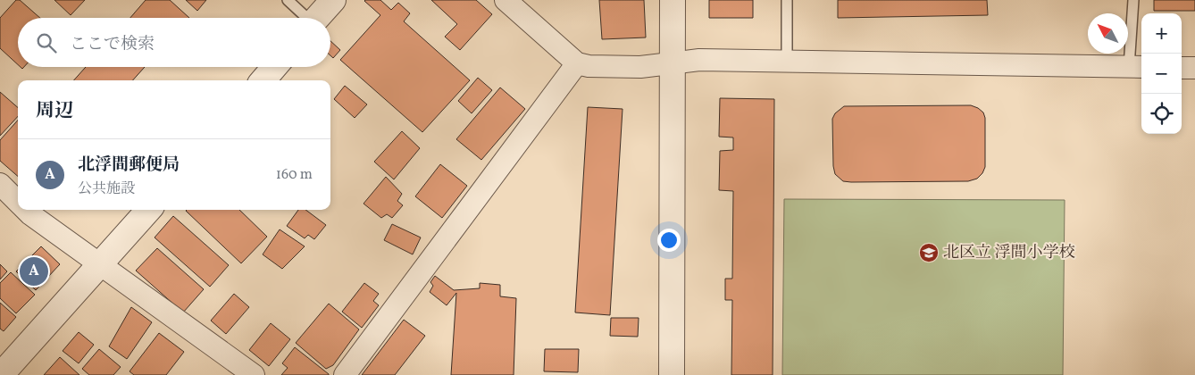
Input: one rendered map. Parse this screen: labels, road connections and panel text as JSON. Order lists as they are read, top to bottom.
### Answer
{
  "places": {
    "school or university": ["北区立 浮間小学校"]
  },
  "north": "top left",
  "page": {
    "map_buttons": ["+", "−"],
    "search": "ここで検索",
    "heading": "周辺",
    "list": [
      {
        "mark": "A",
        "name": "北浮間郵便局",
        "note": "公共施設",
        "value": "160 m"
      }
    ],
    "pins": "A"
  }
}
